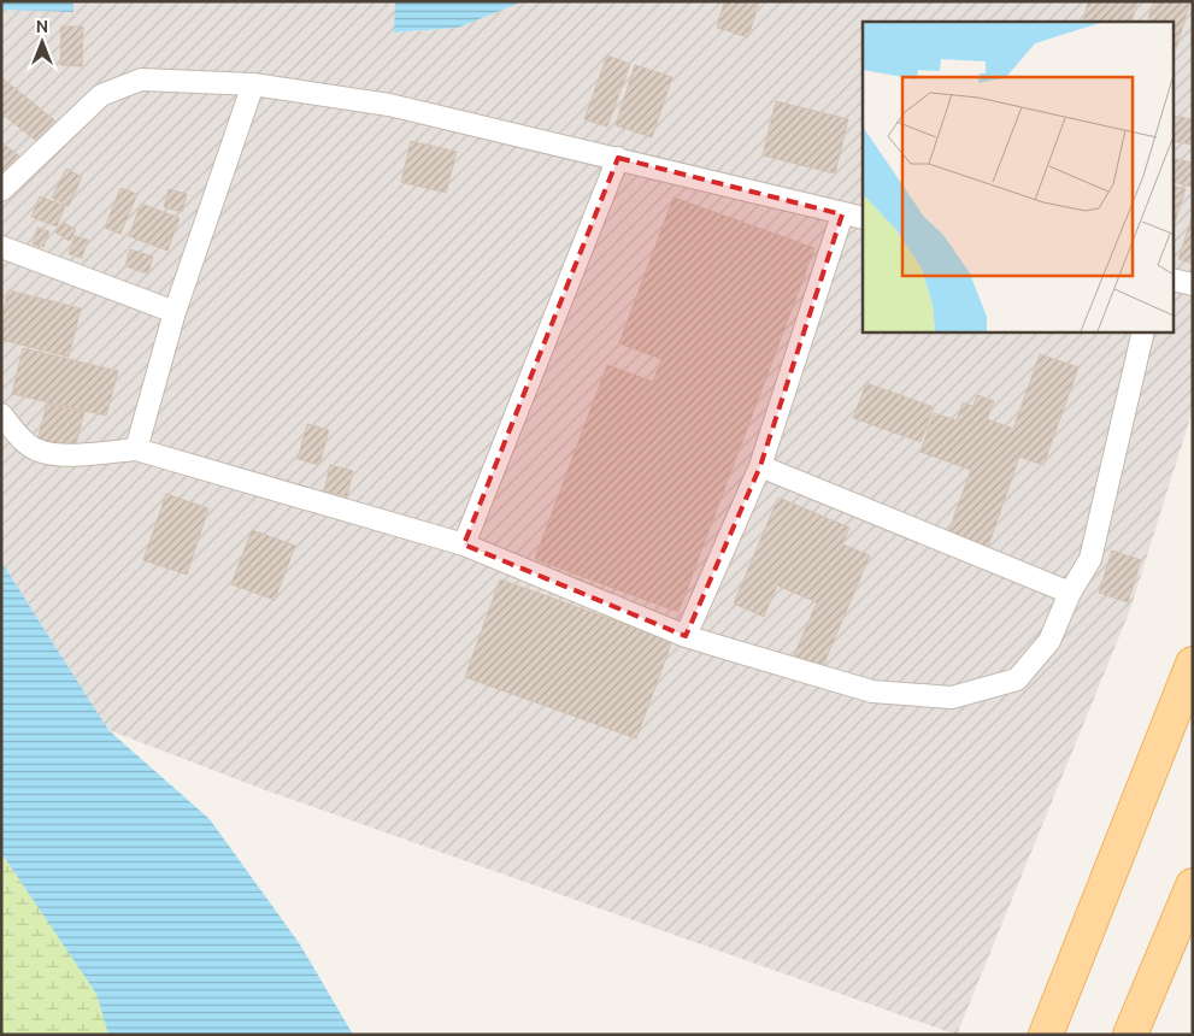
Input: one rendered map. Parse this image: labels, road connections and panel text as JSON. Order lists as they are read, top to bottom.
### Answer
{
  "north": "top"
}
